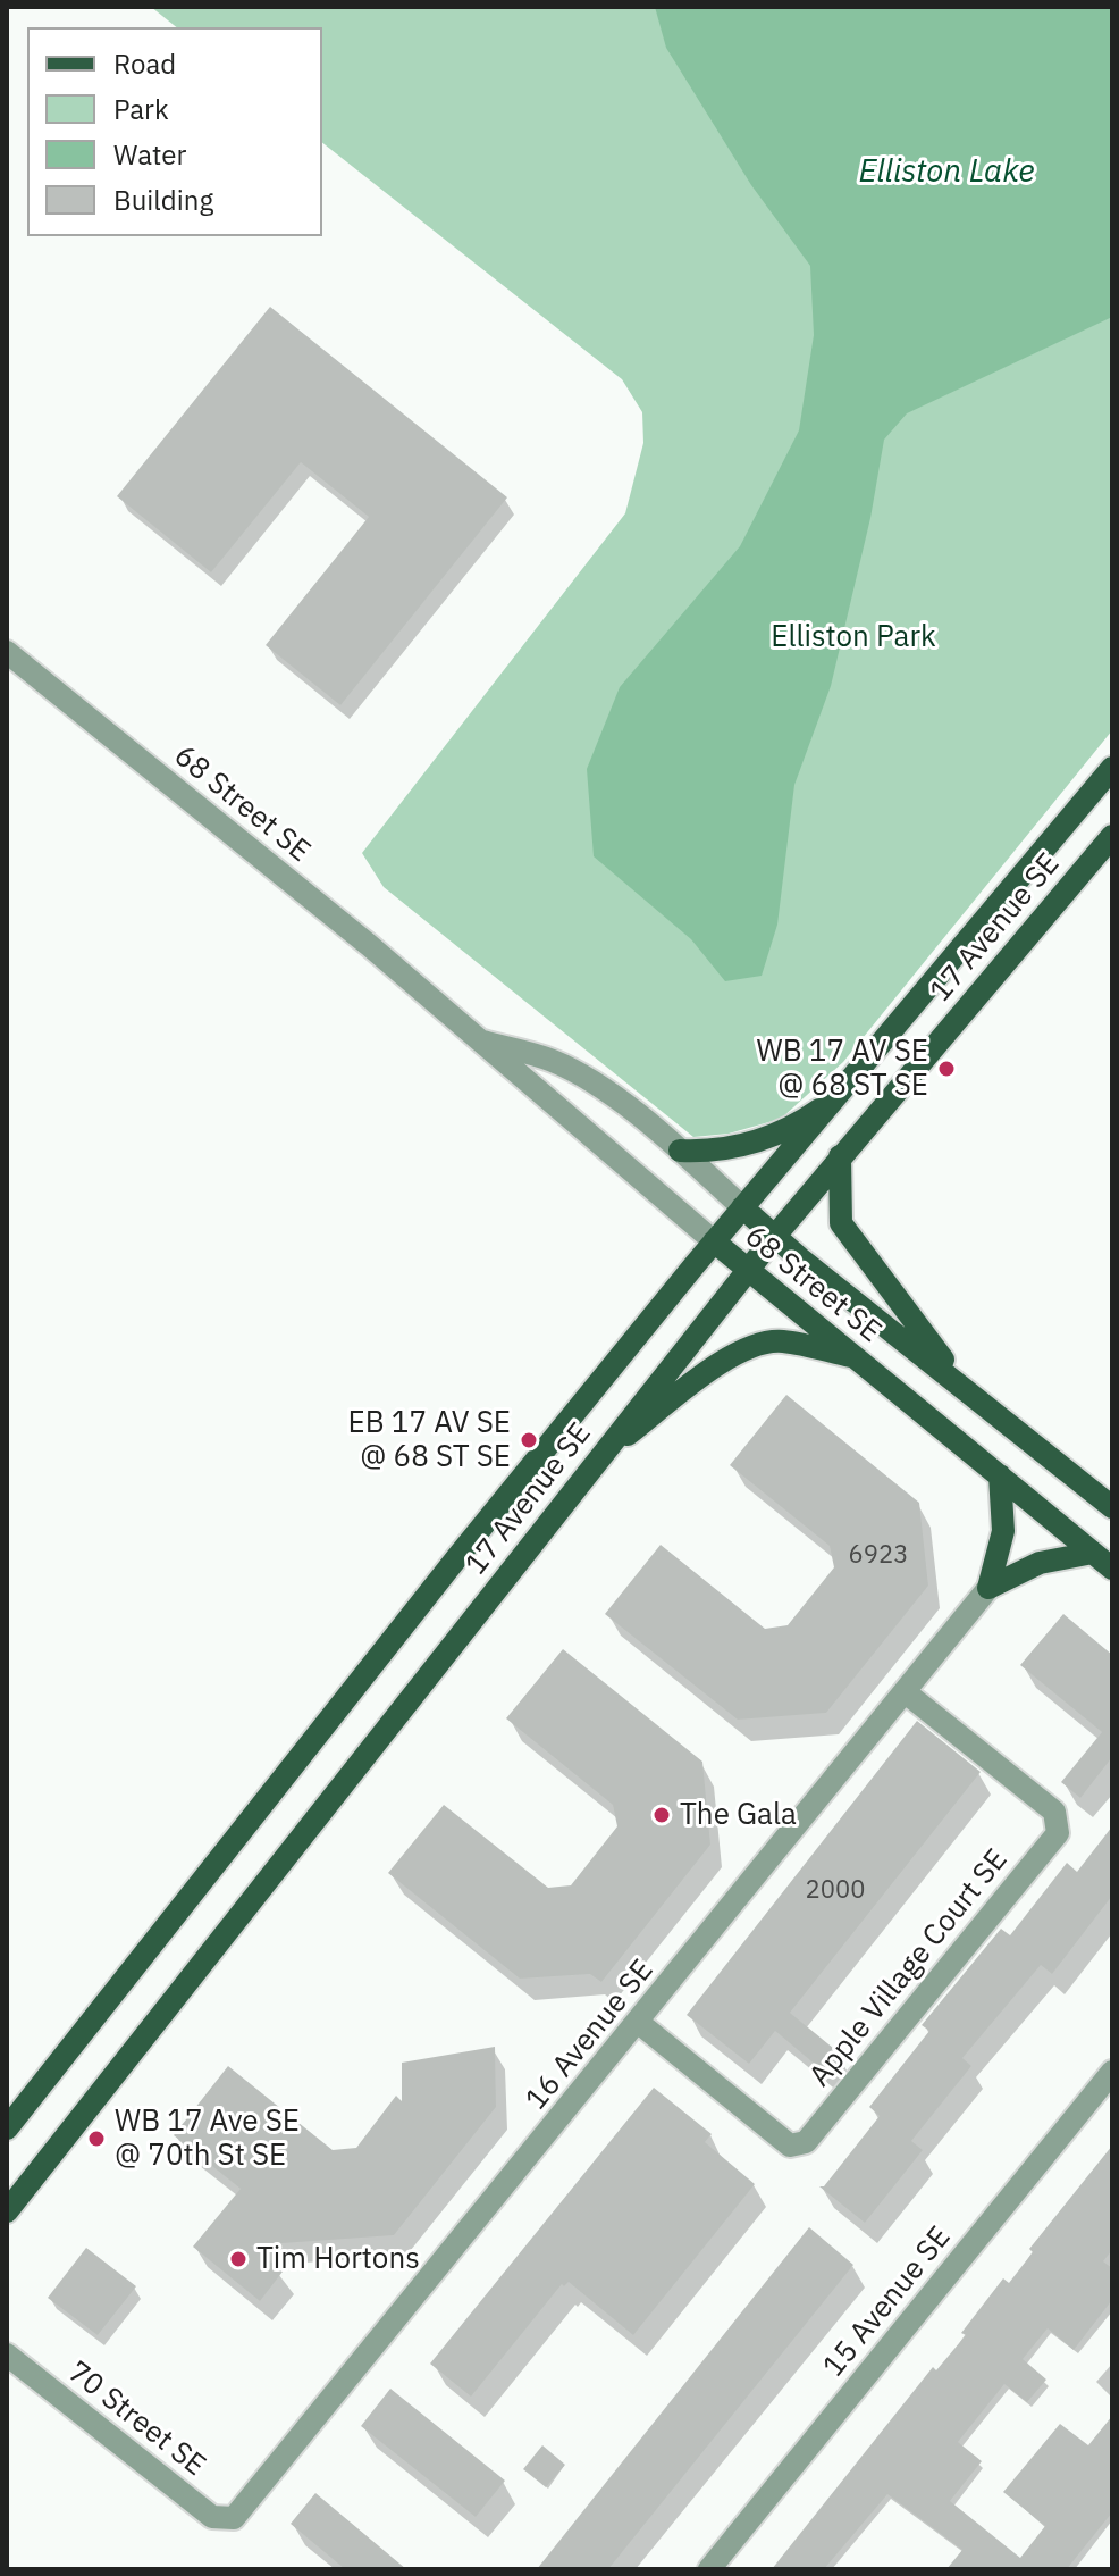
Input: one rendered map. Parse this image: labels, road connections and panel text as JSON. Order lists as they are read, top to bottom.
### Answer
{
  "streets": {
    "main road": ["68 Street SE", "17 Avenue SE"],
    "street": [
      "Apple Village Court SE",
      "16 Avenue SE",
      "15 Avenue SE",
      "70 Street SE"
    ]
  },
  "crossings": [
    ["68 Street SE", "17 Avenue SE"],
    ["Apple Village Court SE", "16 Avenue SE"],
    ["16 Avenue SE", "70 Street SE"]
  ],
  "water": ["Elliston Lake"],
  "parks": ["Elliston Park"],
  "places": [
    "WB 17 AV SE @ 68 ST SE",
    "EB 17 AV SE @ 68 ST SE",
    "The Gala",
    "WB 17 Ave SE @ 70th St SE",
    "Tim Hortons"
  ],
  "house_numbers": ["6923", "2000"],
  "legend": [
    "Road",
    "Park",
    "Water",
    "Building"
  ]
}
